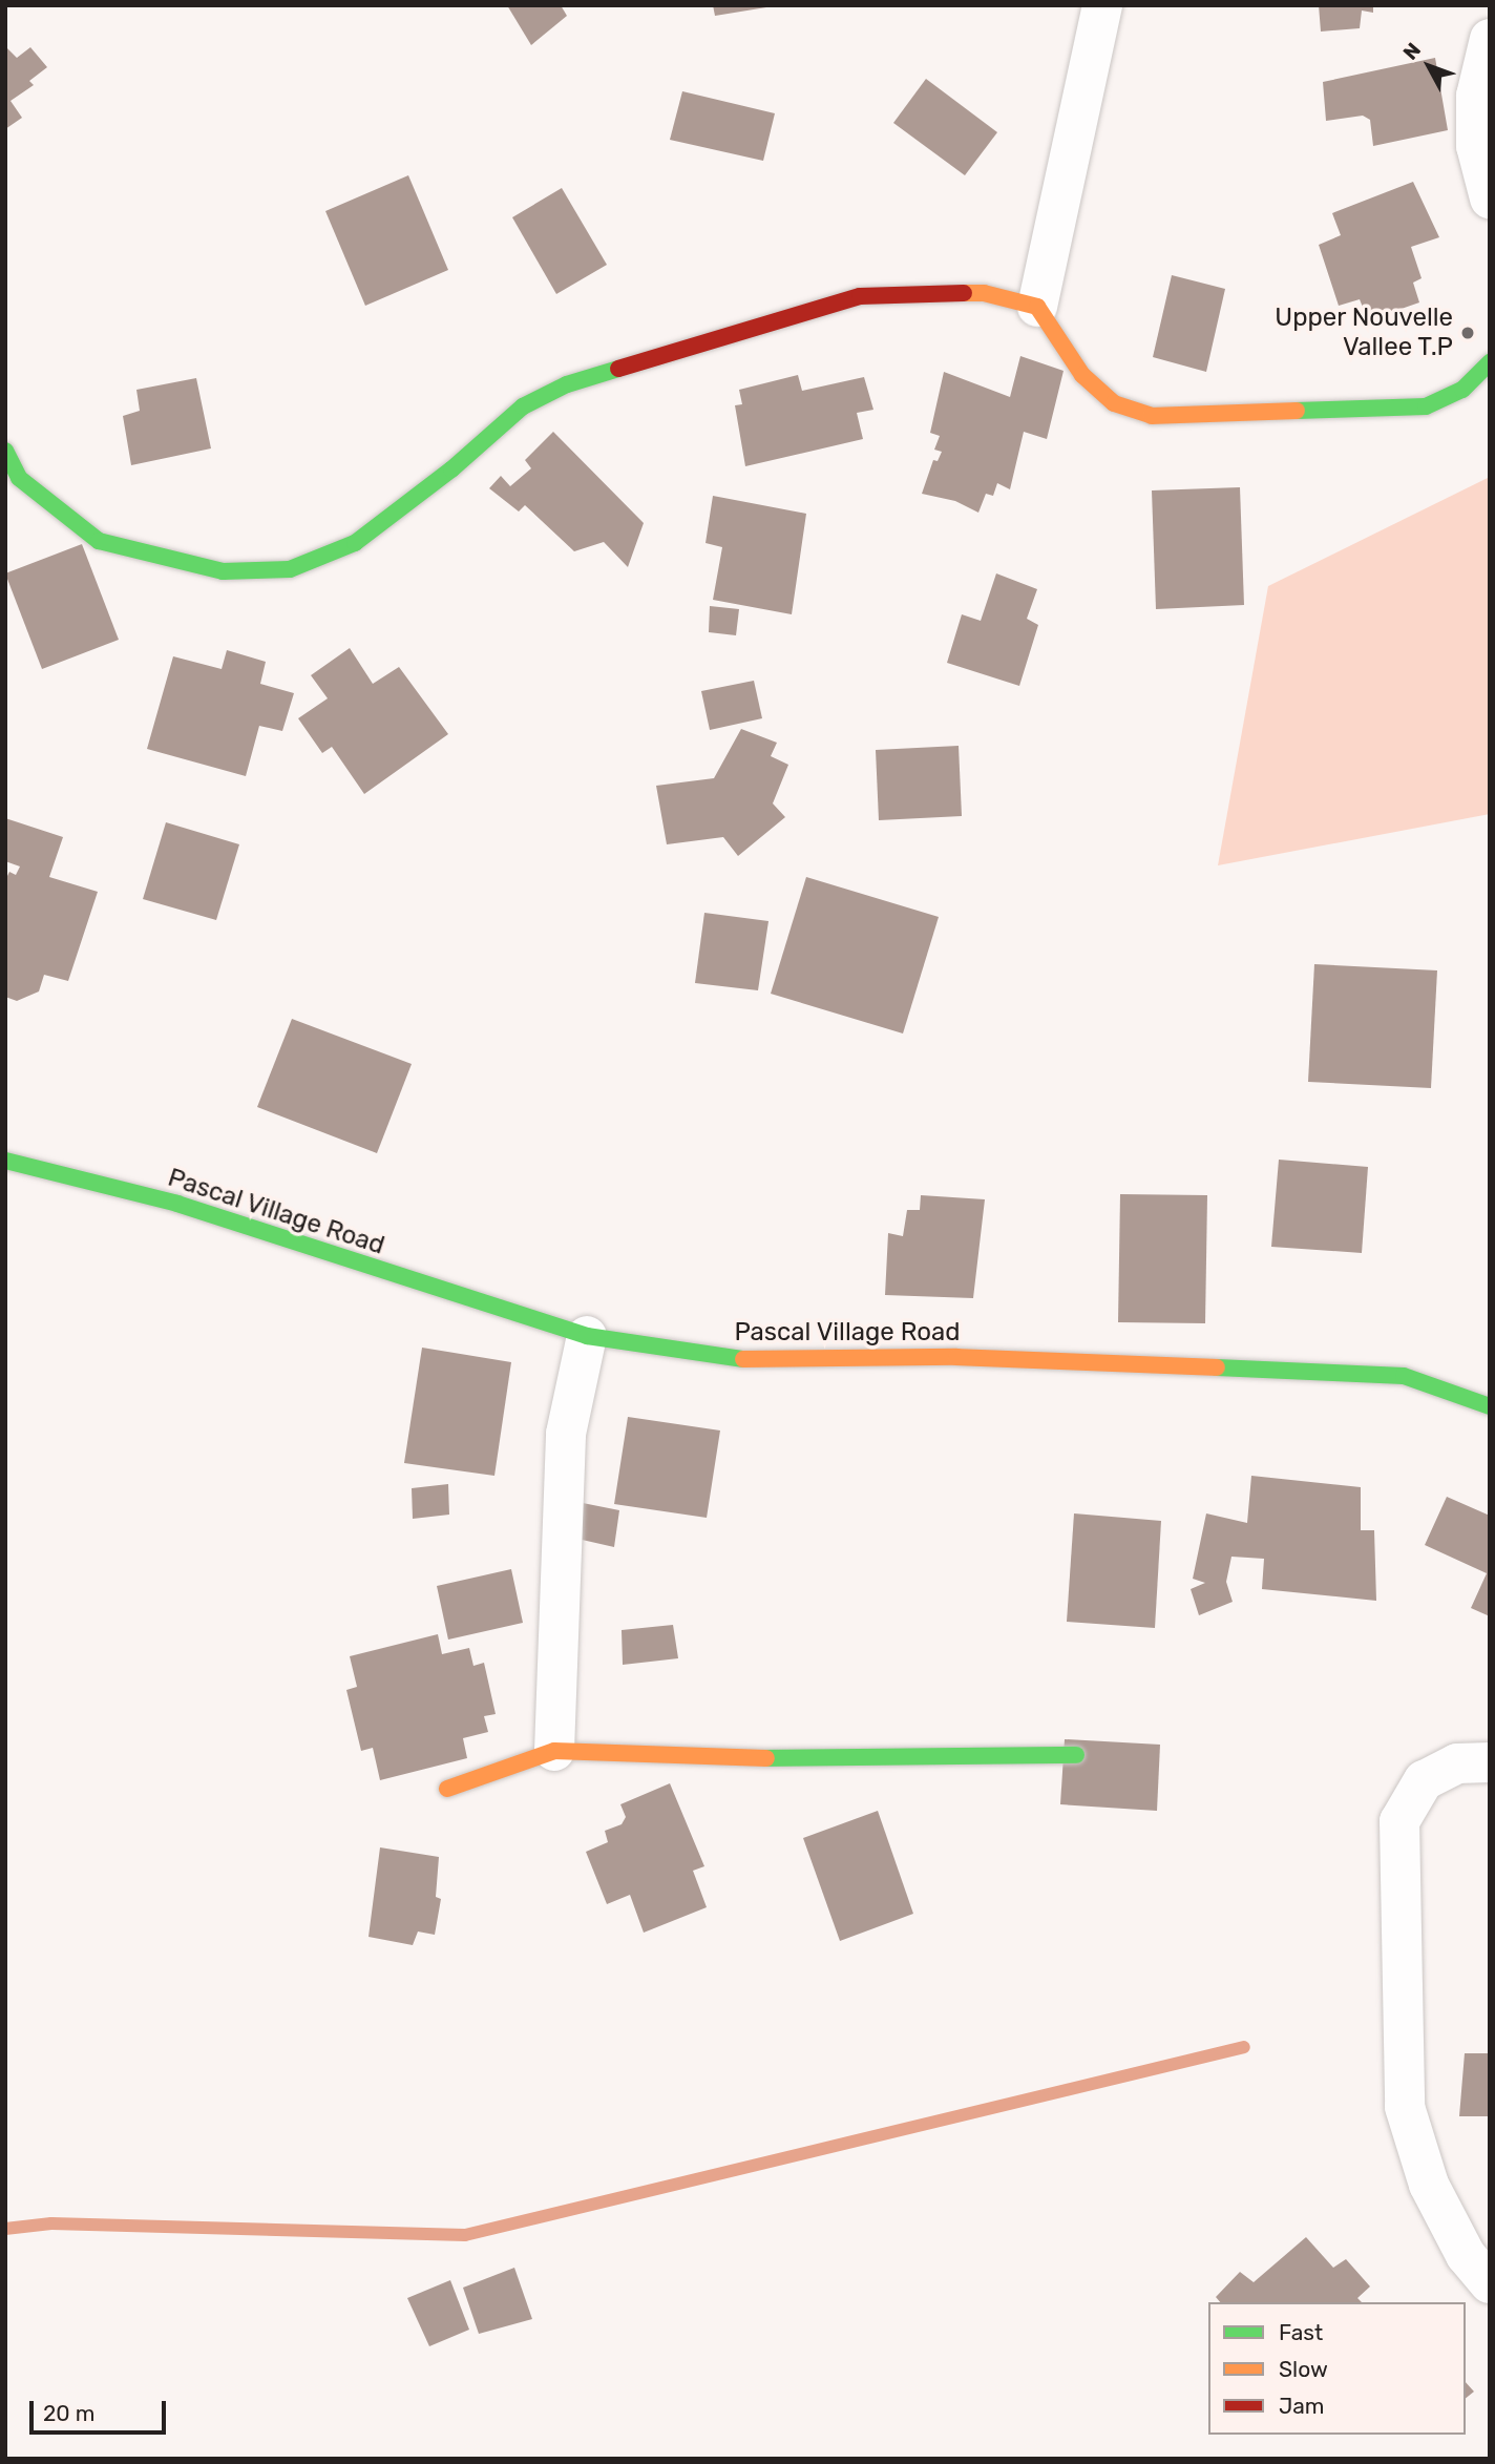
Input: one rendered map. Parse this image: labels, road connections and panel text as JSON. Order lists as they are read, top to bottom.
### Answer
{
  "streets": {
    "street": ["Pascal Village Road"]
  },
  "places": ["Upper Nouvelle Vallee T.P"],
  "legend": ["Fast", "Slow", "Jam"],
  "scale_bar": "20 m",
  "north": "top left"
}
